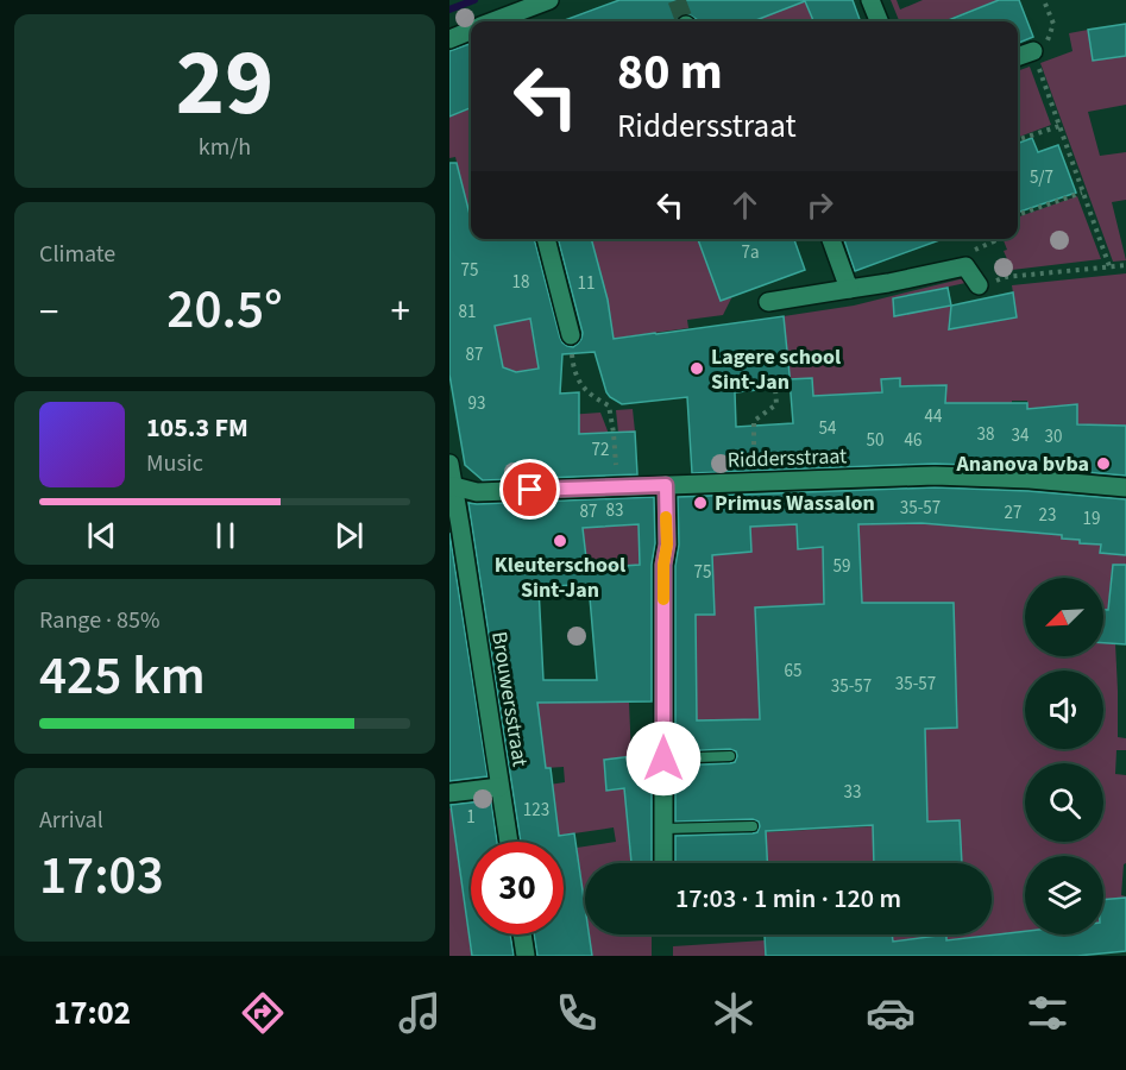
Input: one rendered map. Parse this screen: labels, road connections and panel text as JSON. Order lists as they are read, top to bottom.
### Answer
{
  "streets": {
    "street": ["Riddersstraat", "Brouwersstraat"]
  },
  "crossings": [
    ["Riddersstraat", "Brouwersstraat"]
  ],
  "places": [
    "Lagere school Sint-Jan",
    "Ananova bvba",
    "Primus Wassalon",
    "Kleuterschool Sint-Jan"
  ],
  "house_numbers": [
    "5/7",
    "7a",
    "75",
    "18",
    "11",
    "81",
    "87",
    "93",
    "44",
    "54",
    "38",
    "34",
    "30",
    "50",
    "46",
    "72",
    "35-57",
    "83",
    "87",
    "27",
    "23",
    "19",
    "59",
    "75",
    "65",
    "35-57",
    "35-57",
    "33",
    "123",
    "1"
  ],
  "north": "bottom left",
  "page": {
    "tile": [
      ["29", "km/h"],
      "Climate",
      ["Range · 85%", "425 km"],
      ["Arrival", "17:03"]
    ],
    "turn": ["80 m", "Riddersstraat"],
    "heat": ["−", "20.5°", "+"],
    "song": ["105.3 FM", "Music"],
    "limit": "30",
    "trip": "17:03 · 1 min · 120 m",
    "tabs": "17:02"
  }
}
